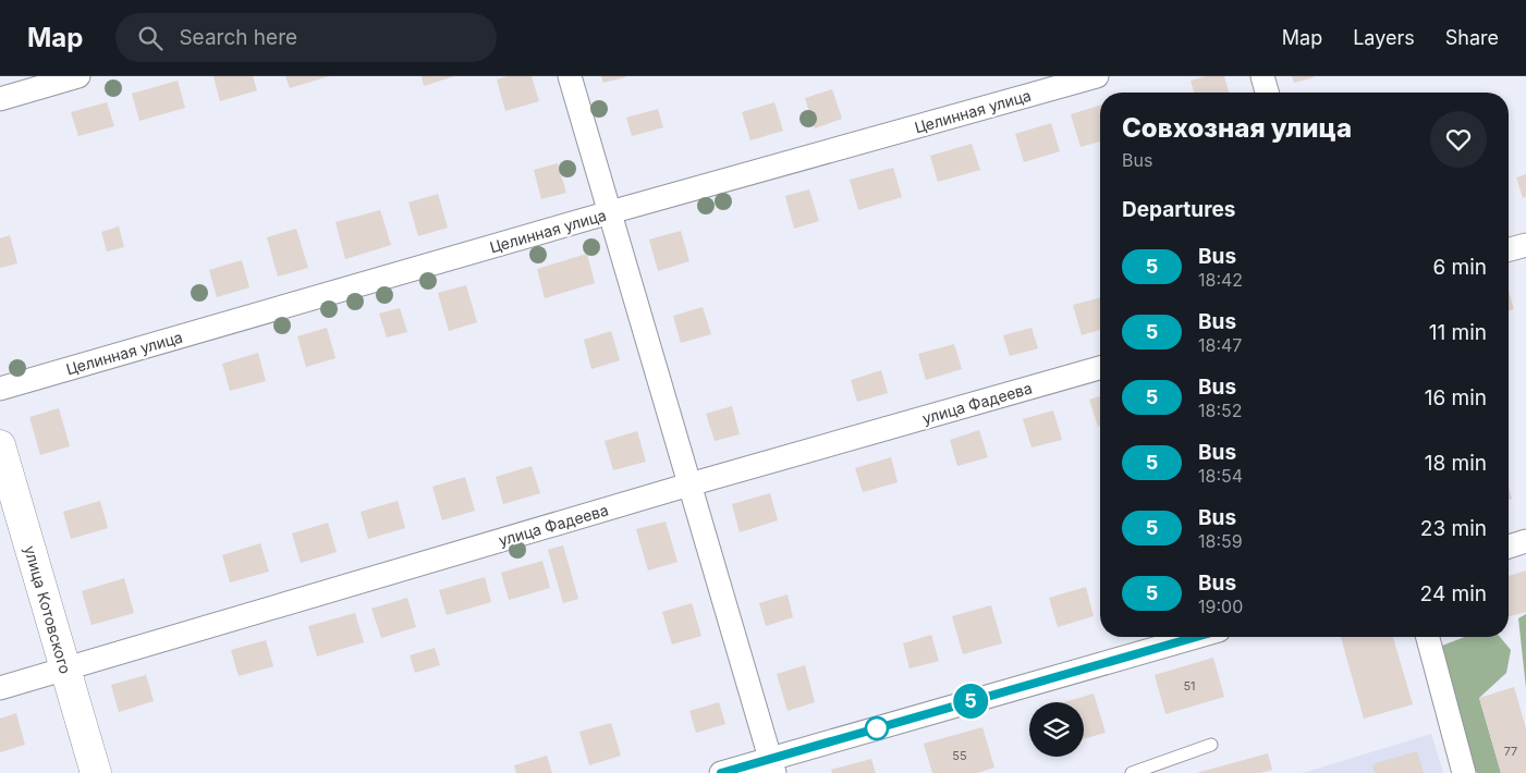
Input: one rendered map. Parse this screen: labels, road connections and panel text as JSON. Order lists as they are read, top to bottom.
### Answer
{
  "streets": {
    "street": ["Целинная улица", "улица Фадеева", "улица Котовского"]
  },
  "crossings": [
    ["улица Фадеева", "улица Котовского"]
  ],
  "lines": ["bus line 5"],
  "house_numbers": ["51", "77", "55"],
  "page": {
    "header": "Map",
    "search": "Search here",
    "nav": ["Map", "Layers", "Share"],
    "on_map": "5",
    "heading": [
      ["Совхозная улица", "Bus"],
      "Departures"
    ],
    "list": [
      {
        "mark": "5",
        "name": "Bus",
        "note": "18:42",
        "value": "6 min"
      },
      {
        "mark": "5",
        "name": "Bus",
        "note": "18:47",
        "value": "11 min"
      },
      {
        "mark": "5",
        "name": "Bus",
        "note": "18:52",
        "value": "16 min"
      },
      {
        "mark": "5",
        "name": "Bus",
        "note": "18:54",
        "value": "18 min"
      },
      {
        "mark": "5",
        "name": "Bus",
        "note": "18:59",
        "value": "23 min"
      },
      {
        "mark": "5",
        "name": "Bus",
        "note": "19:00",
        "value": "24 min"
      }
    ]
  }
}
